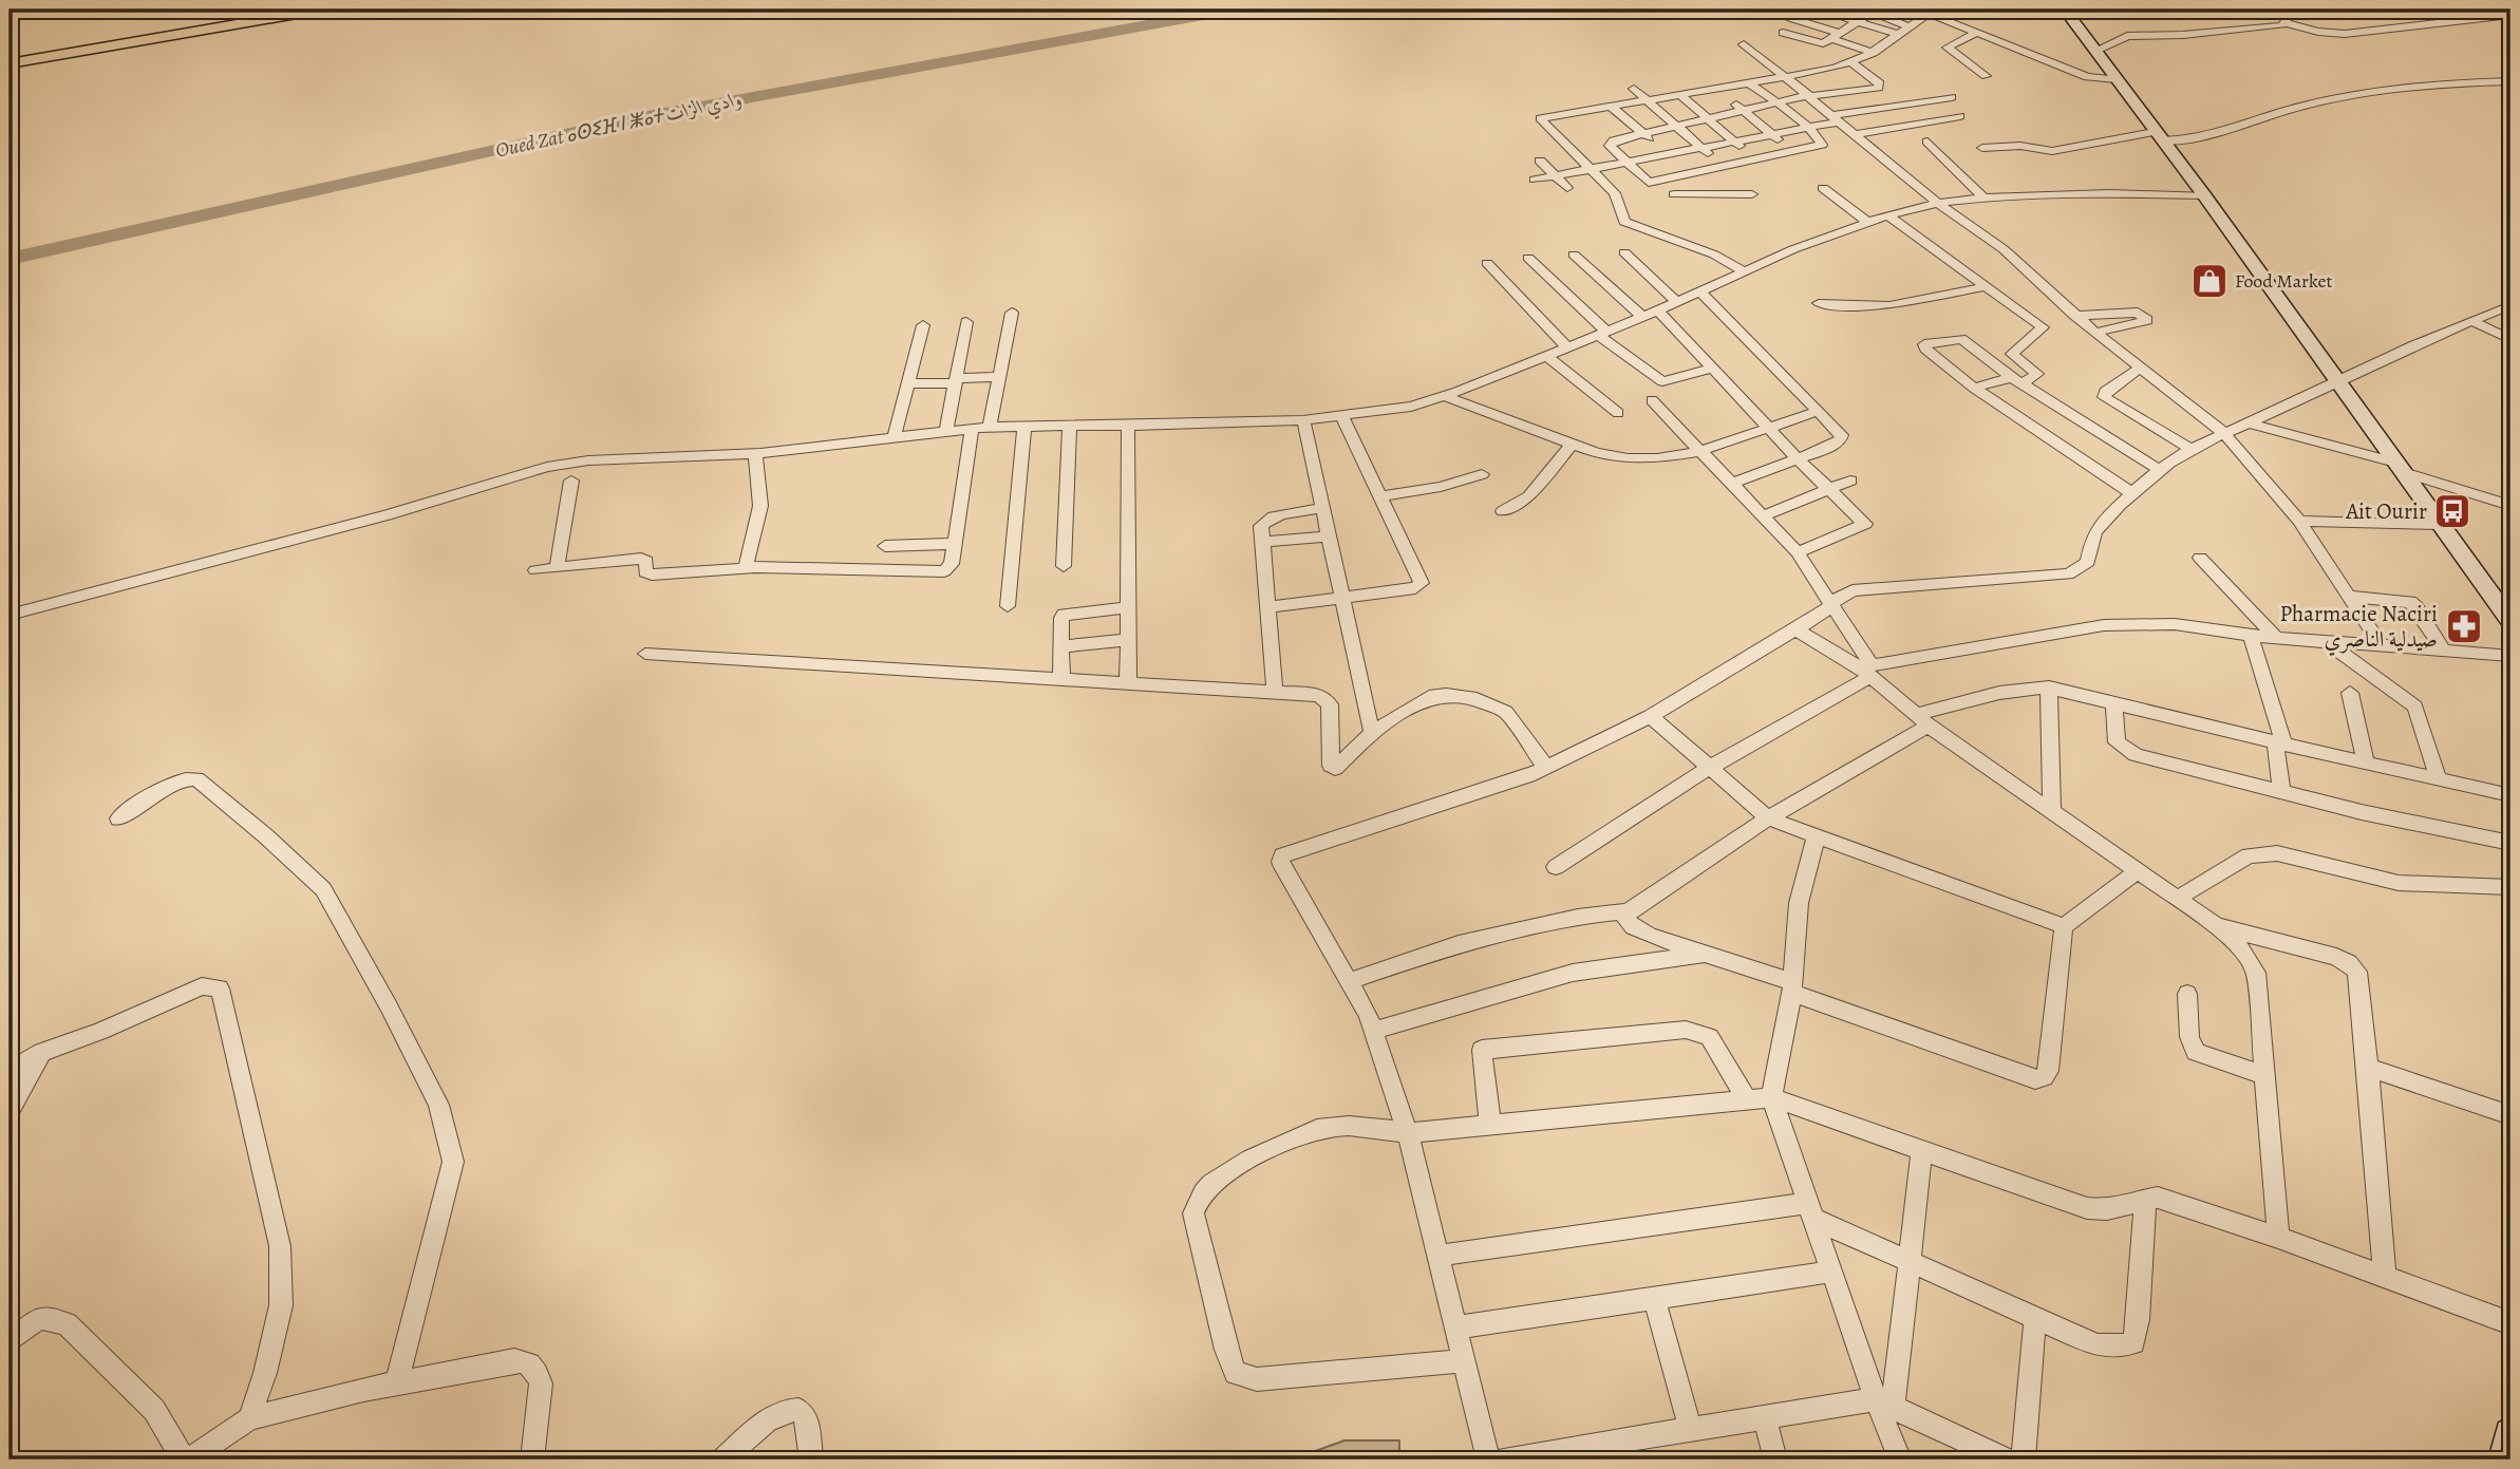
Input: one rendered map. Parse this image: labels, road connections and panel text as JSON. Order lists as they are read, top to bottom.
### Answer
{
  "water": ["Oued Zat ⴰⵙⵉⴼ ⵏ ⵥⴰⵜ وادي الزات"],
  "places": {
    "shop": ["Food Market"],
    "bus stop": ["Ait Ourir"],
    "pharmacy": ["Pharmacie Naciri صيدلية الناصري"]
  }
}
